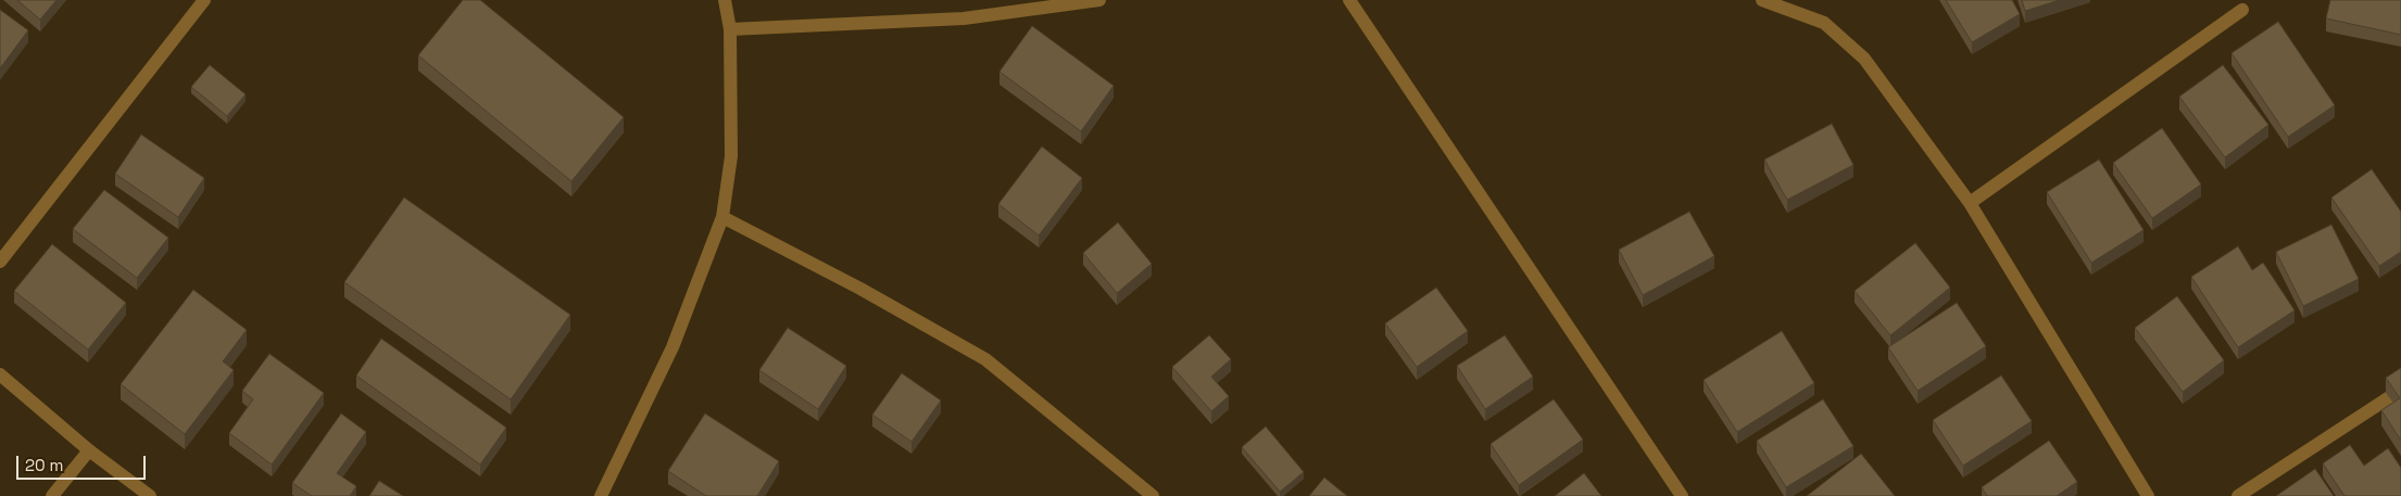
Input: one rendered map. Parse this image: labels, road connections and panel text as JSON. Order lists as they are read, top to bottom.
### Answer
{
  "scale_bar": "20 m"
}
